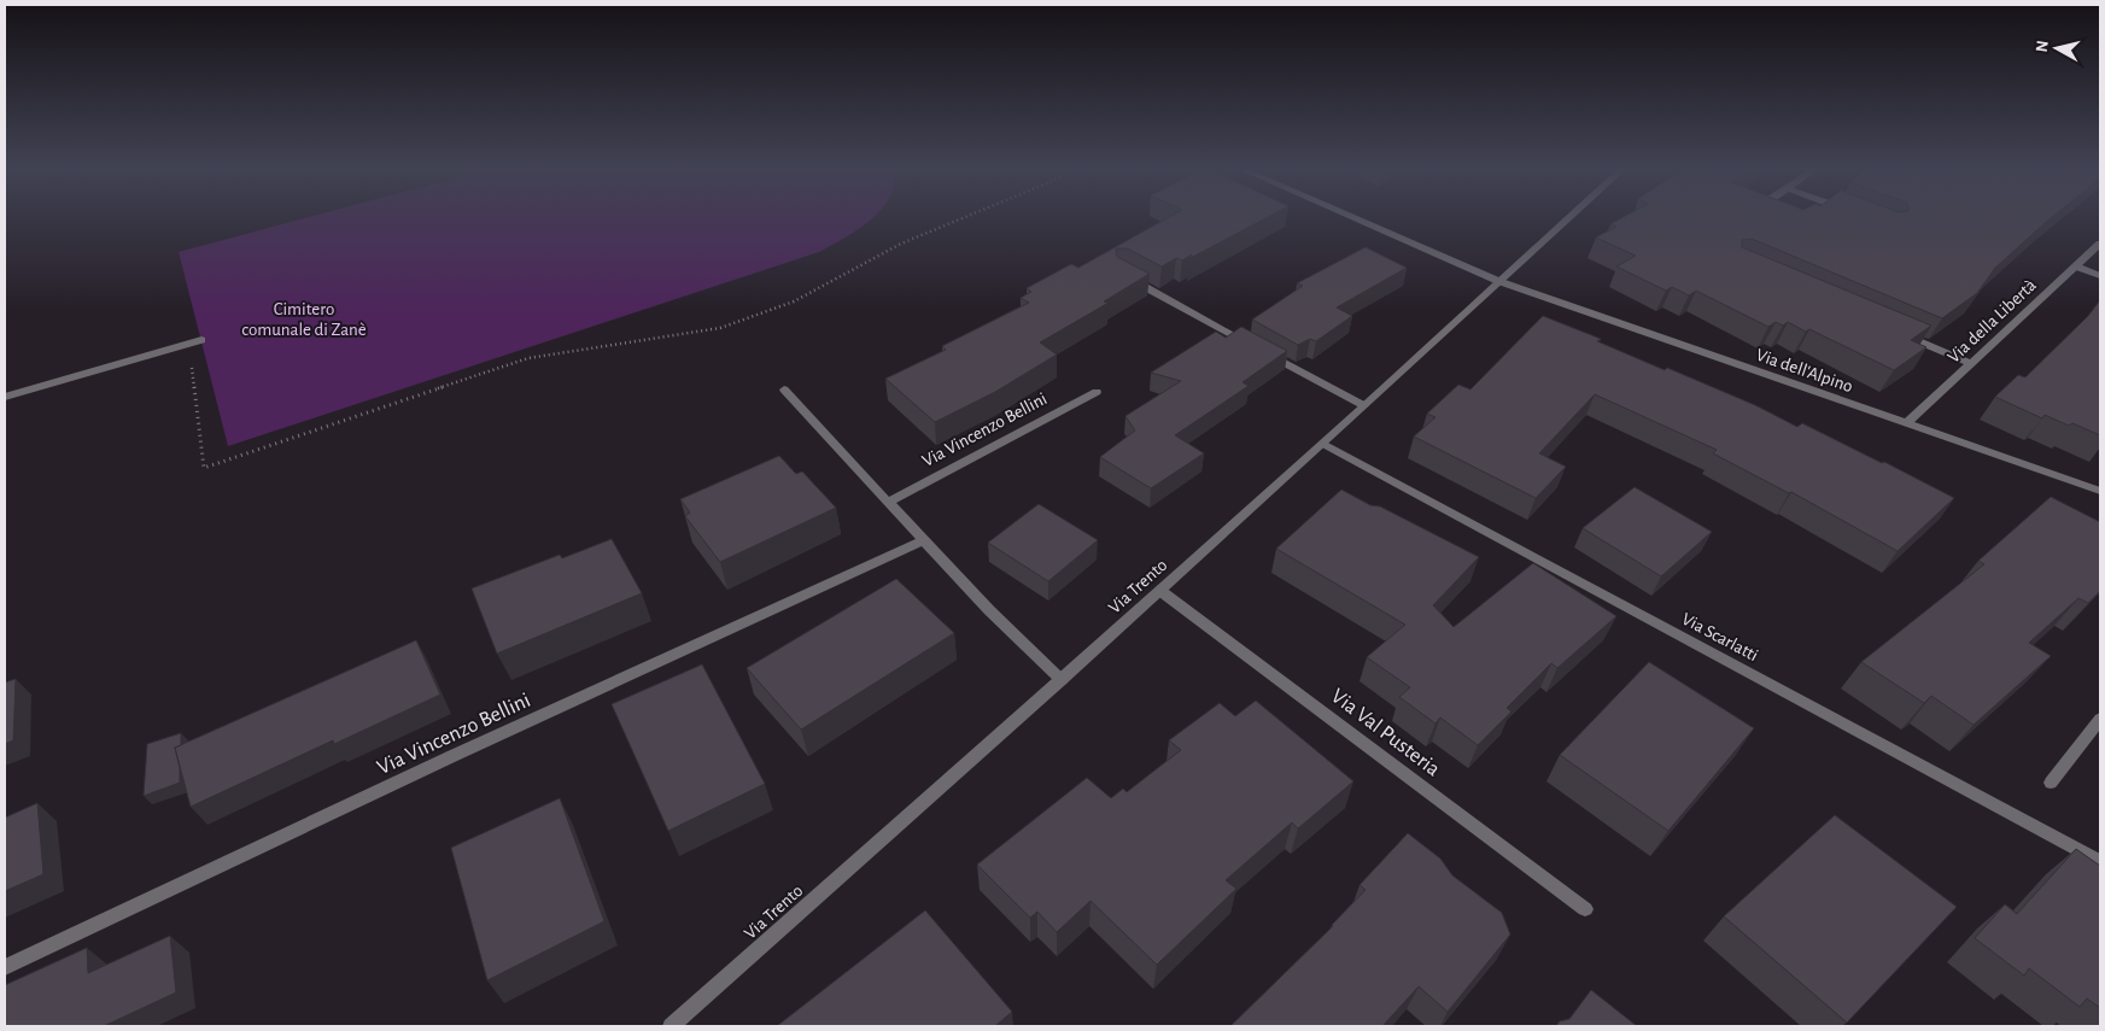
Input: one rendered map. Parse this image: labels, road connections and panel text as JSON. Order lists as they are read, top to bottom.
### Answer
{
  "streets": {
    "street": [
      "Via della Libertà",
      "Via dell'Alpino",
      "Via Vincenzo Bellini",
      "Via Trento",
      "Via Scarlatti",
      "Via Val Pusteria"
    ]
  },
  "crossings": [
    ["Via della Libertà", "Via dell'Alpino"],
    ["Via dell'Alpino", "Via Trento"],
    ["Via Trento", "Via Scarlatti"],
    ["Via Trento", "Via Val Pusteria"]
  ],
  "parks": ["Cimitero comunale di Zanè"],
  "north": "left"
}
